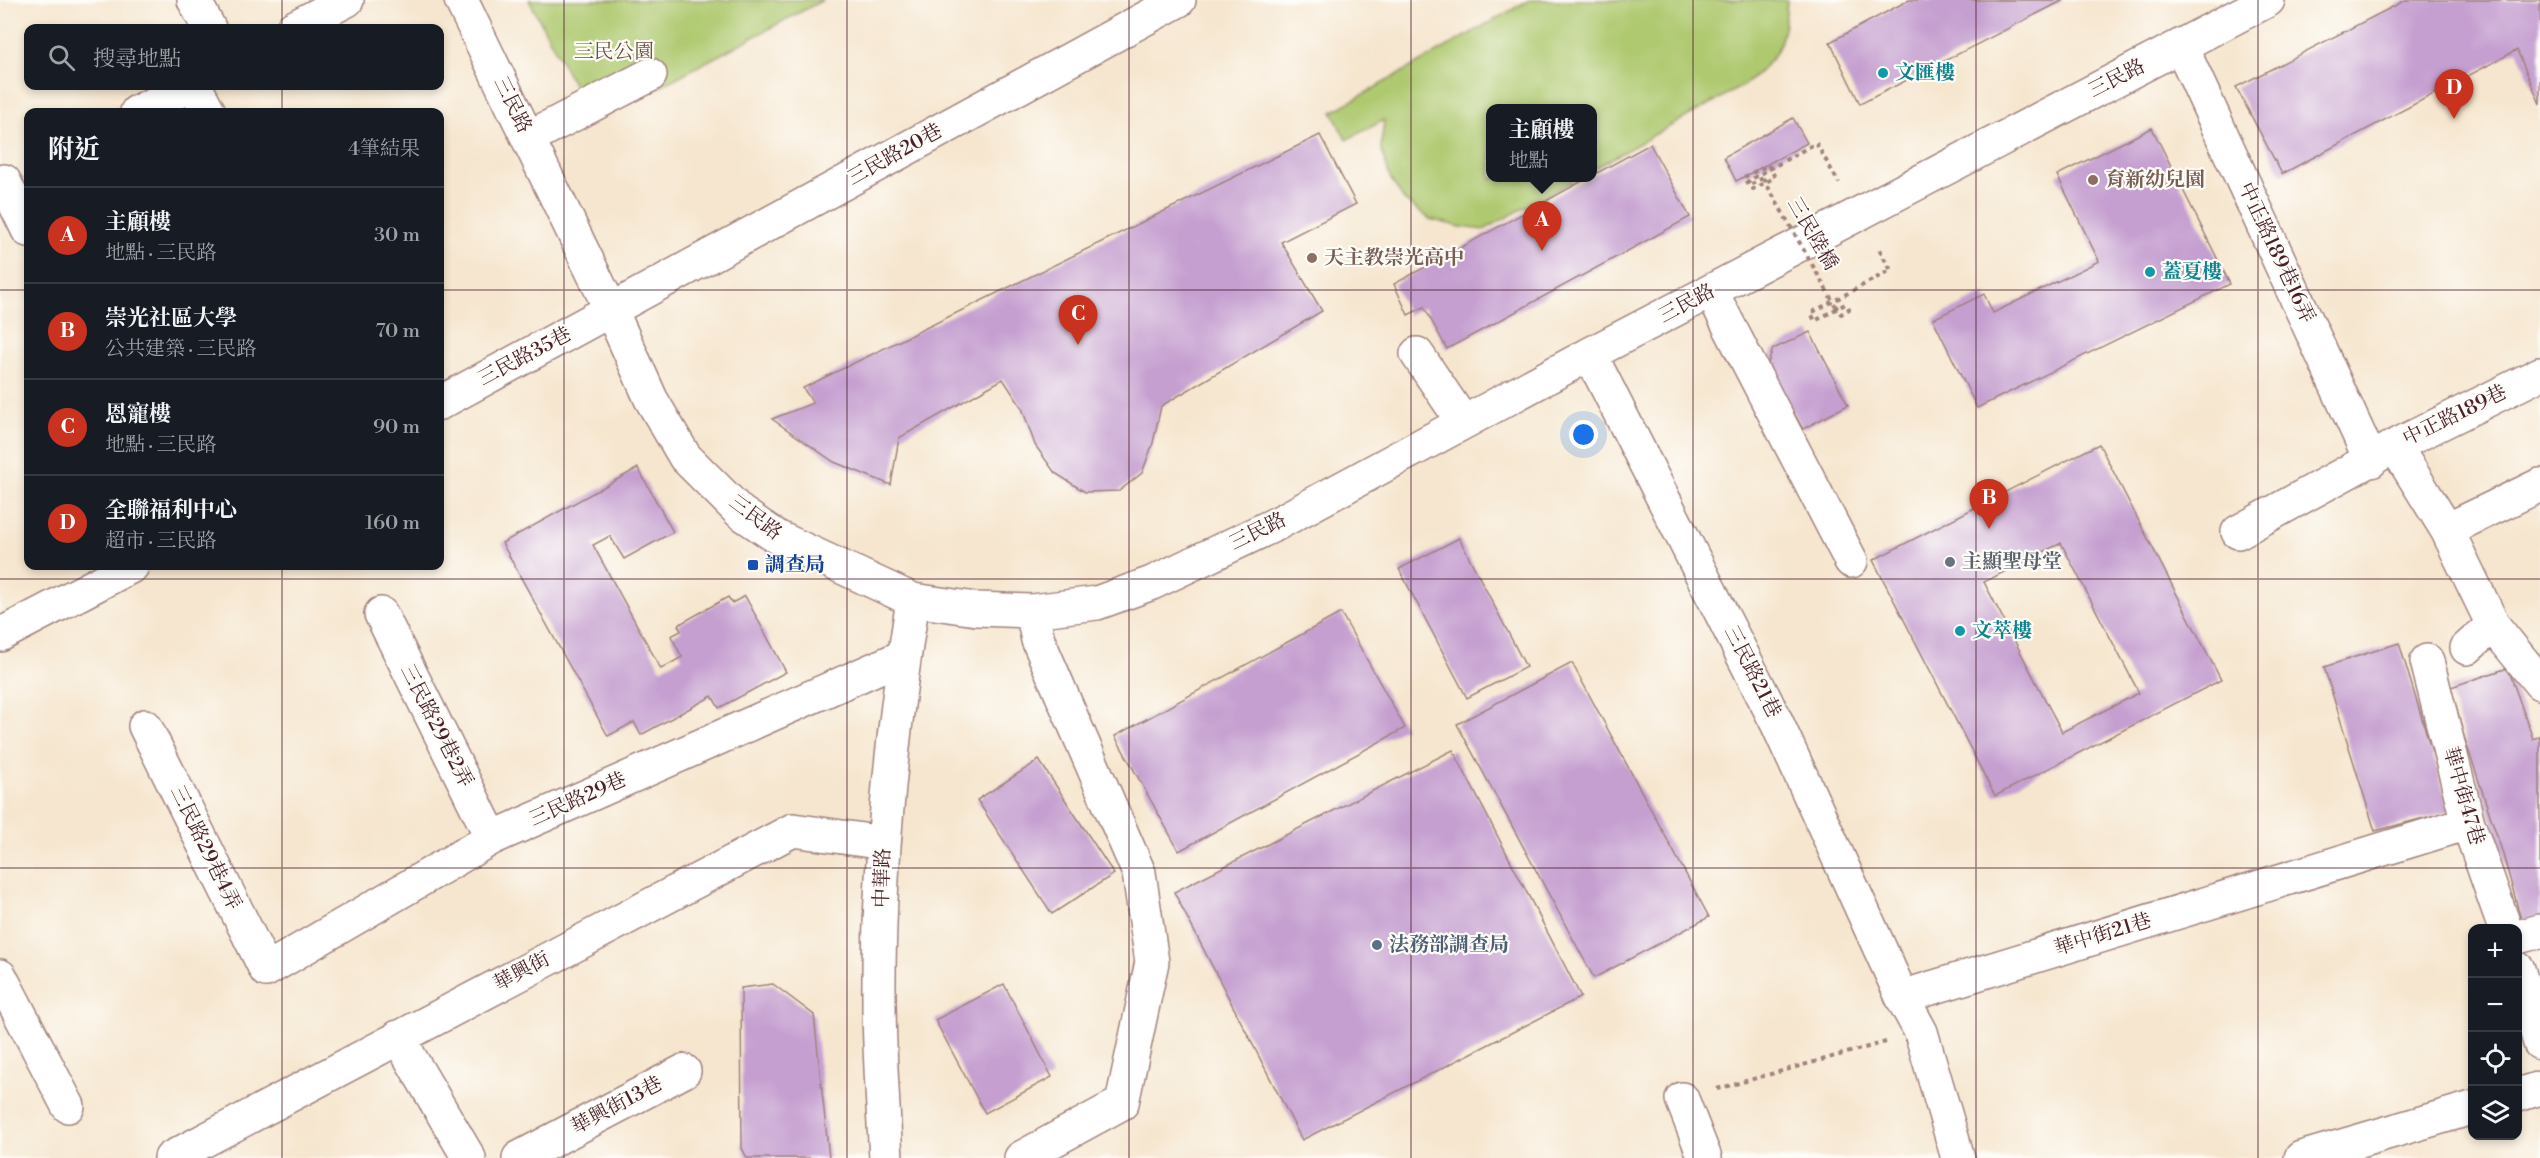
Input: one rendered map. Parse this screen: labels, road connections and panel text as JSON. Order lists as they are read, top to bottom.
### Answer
{
  "streets": {
    "street": [
      "三民路",
      "三民路20巷",
      "中正路189巷16弄",
      "三民路35巷",
      "中正路189巷",
      "三民路21巷",
      "三民路29巷2弄",
      "華中街47巷",
      "三民路29巷",
      "三民路29巷4弄",
      "中華路",
      "華中街21巷",
      "華興街",
      "華興街13巷"
    ],
    "path": ["三民陸橋"]
  },
  "crossings": [
    ["三民路", "三民路20巷"],
    ["三民路", "三民陸橋"],
    ["三民路", "中正路189巷16弄"],
    ["三民路", "三民路35巷"],
    ["三民路", "三民路21巷"],
    ["三民路", "中華路"],
    ["三民路20巷", "三民路35巷"],
    ["中正路189巷16弄", "中正路189巷"],
    ["三民路21巷", "華中街21巷"],
    ["三民路29巷2弄", "三民路29巷"],
    ["華中街47巷", "華中街21巷"],
    ["三民路29巷", "三民路29巷4弄"],
    ["三民路29巷", "中華路"],
    ["中華路", "華興街"]
  ],
  "parks": ["三民公園"],
  "places": {
    "other": [
      "文匯樓",
      "育新幼兒園",
      "天主教崇光高中",
      "蓋夏樓",
      "主顯聖母堂",
      "文萃樓",
      "法務部調查局"
    ],
    "transit": ["調查局"]
  },
  "page": {
    "search": "搜尋地點",
    "pins": [
      "D",
      "A",
      "C",
      "B"
    ],
    "popup": ["主顧樓", "地點"],
    "heading": ["附近", "4筆結果"],
    "list": [
      {
        "mark": "A",
        "name": "主顧樓",
        "note": "地點 · 三民路",
        "value": "30 m"
      },
      {
        "mark": "B",
        "name": "崇光社區大學",
        "note": "公共建築 · 三民路",
        "value": "70 m"
      },
      {
        "mark": "C",
        "name": "恩寵樓",
        "note": "地點 · 三民路",
        "value": "90 m"
      },
      {
        "mark": "D",
        "name": "全聯福利中心",
        "note": "超市 · 三民路",
        "value": "160 m"
      }
    ],
    "map_buttons": ["+", "−"]
  }
}
